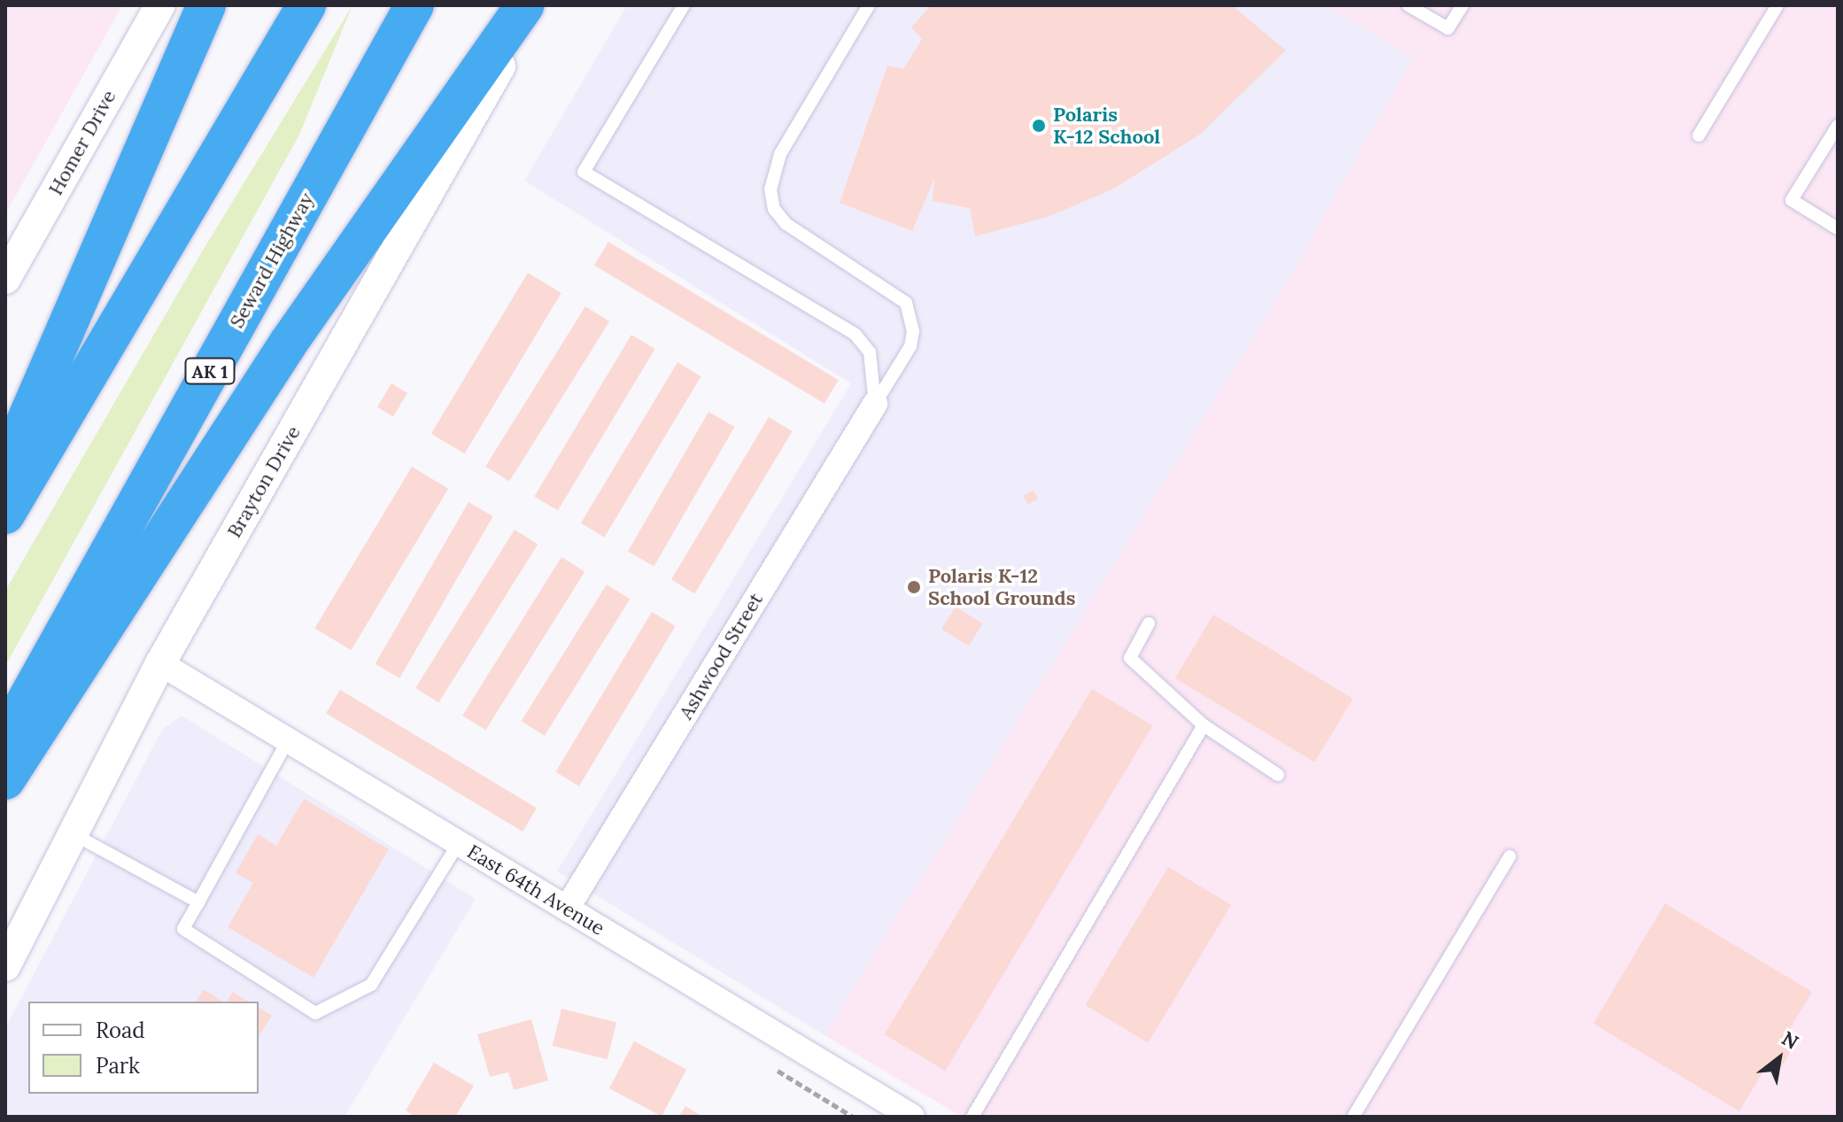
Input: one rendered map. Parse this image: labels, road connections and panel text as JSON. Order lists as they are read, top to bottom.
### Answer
{
  "streets": {
    "highway": ["Seward Highway", "AK 1"],
    "street": [
      "Homer Drive",
      "Brayton Drive",
      "Ashwood Street",
      "East 64th Avenue"
    ]
  },
  "crossings": [
    ["Brayton Drive", "East 64th Avenue"],
    ["Ashwood Street", "East 64th Avenue"]
  ],
  "places": ["Polaris K-12 School", "Polaris K-12 School Grounds"],
  "legend": ["Road", "Park"],
  "north": "top right"
}
